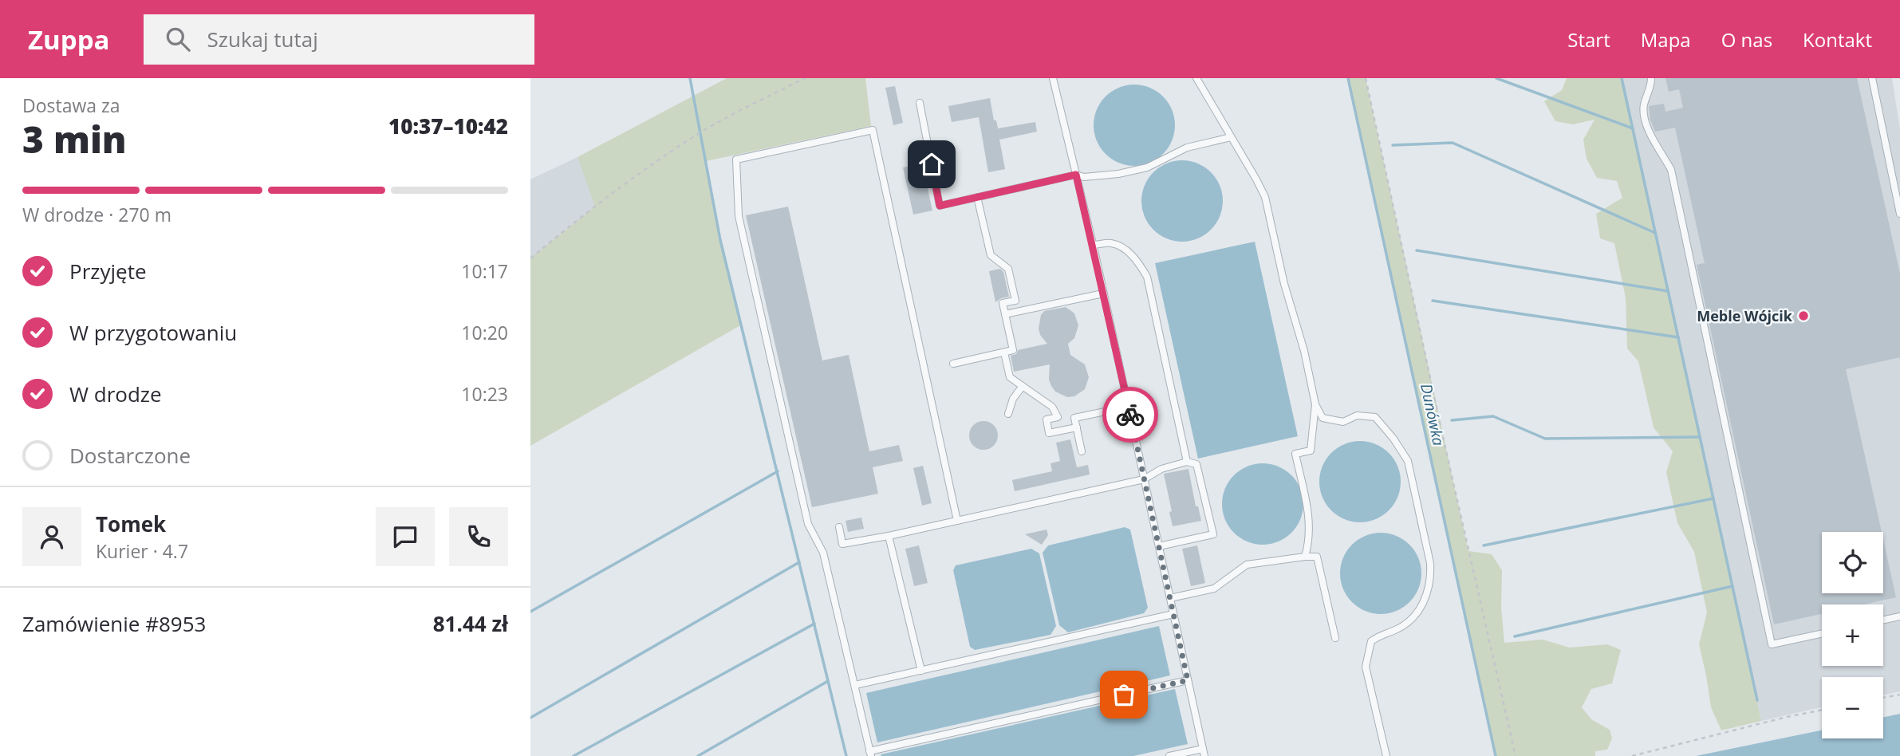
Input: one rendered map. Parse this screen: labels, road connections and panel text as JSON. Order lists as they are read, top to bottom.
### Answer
{
  "water": ["Dunówka"],
  "places": ["Meble Wójcik"],
  "page": {
    "header": "Zuppa",
    "search": "Szukaj tutaj",
    "nav": [
      "Start",
      "Mapa",
      "O nas",
      "Kontakt"
    ],
    "heading": ["3 min", "Dostawa za", "10:37–10:42"],
    "panel": [
      "Tomek",
      "Kurier · 4.7",
      "Zamówienie #8953",
      "81.44 zł"
    ],
    "bar": "W drodze · 270 m",
    "list": [
      ["Przyjęte", "10:17"],
      ["W przygotowaniu", "10:20"],
      ["W drodze", "10:23"],
      "Dostarczone"
    ],
    "map_buttons": ["+", "−"]
  }
}
